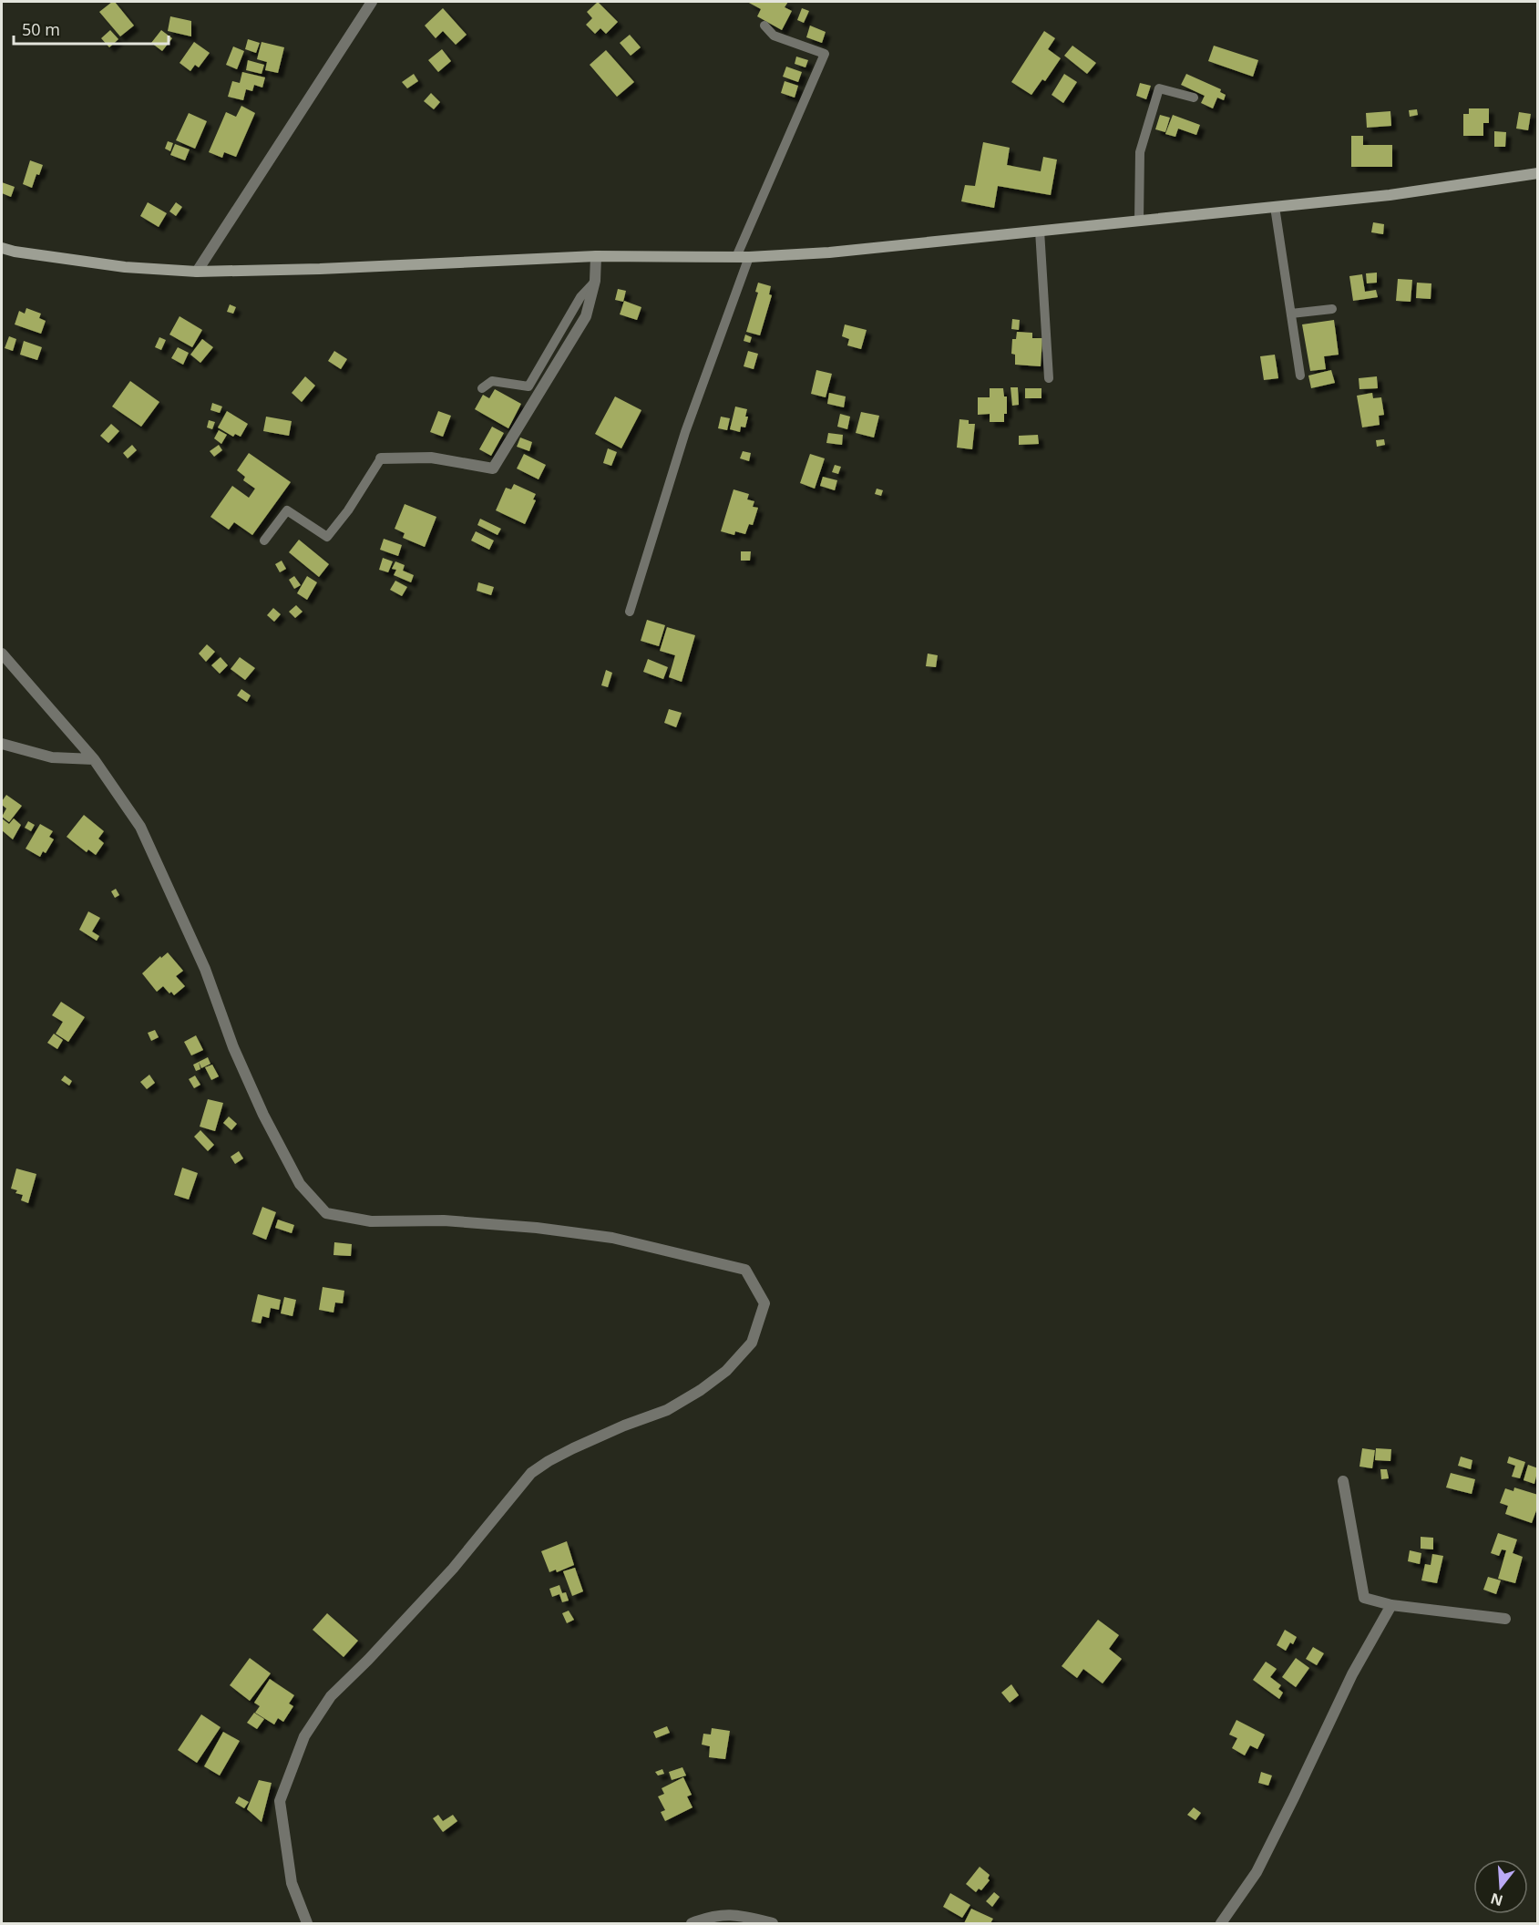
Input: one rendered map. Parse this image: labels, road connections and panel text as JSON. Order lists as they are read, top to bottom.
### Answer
{
  "scale_bar": "50 m",
  "north": "bottom"
}
